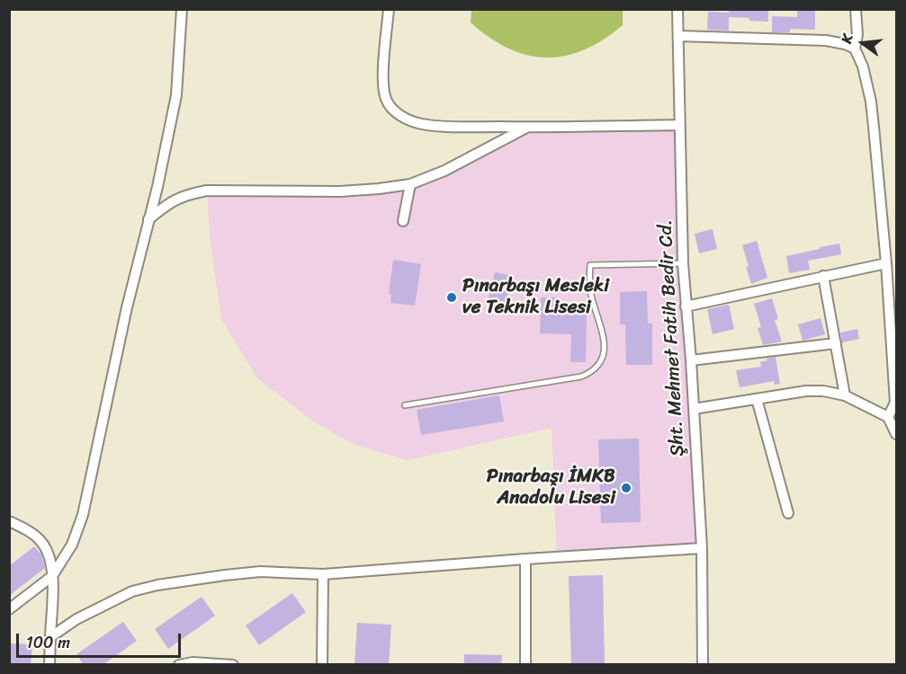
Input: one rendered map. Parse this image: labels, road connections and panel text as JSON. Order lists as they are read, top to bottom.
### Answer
{
  "streets": {
    "street": ["Şht. Mehmet Fatih Bedir Cd."]
  },
  "places": ["Pınarbaşı Mesleki ve Teknik Lisesi", "Pınarbaşı İMKB Anadolu Lisesi"],
  "scale_bar": "100 m",
  "north": "left"
}
